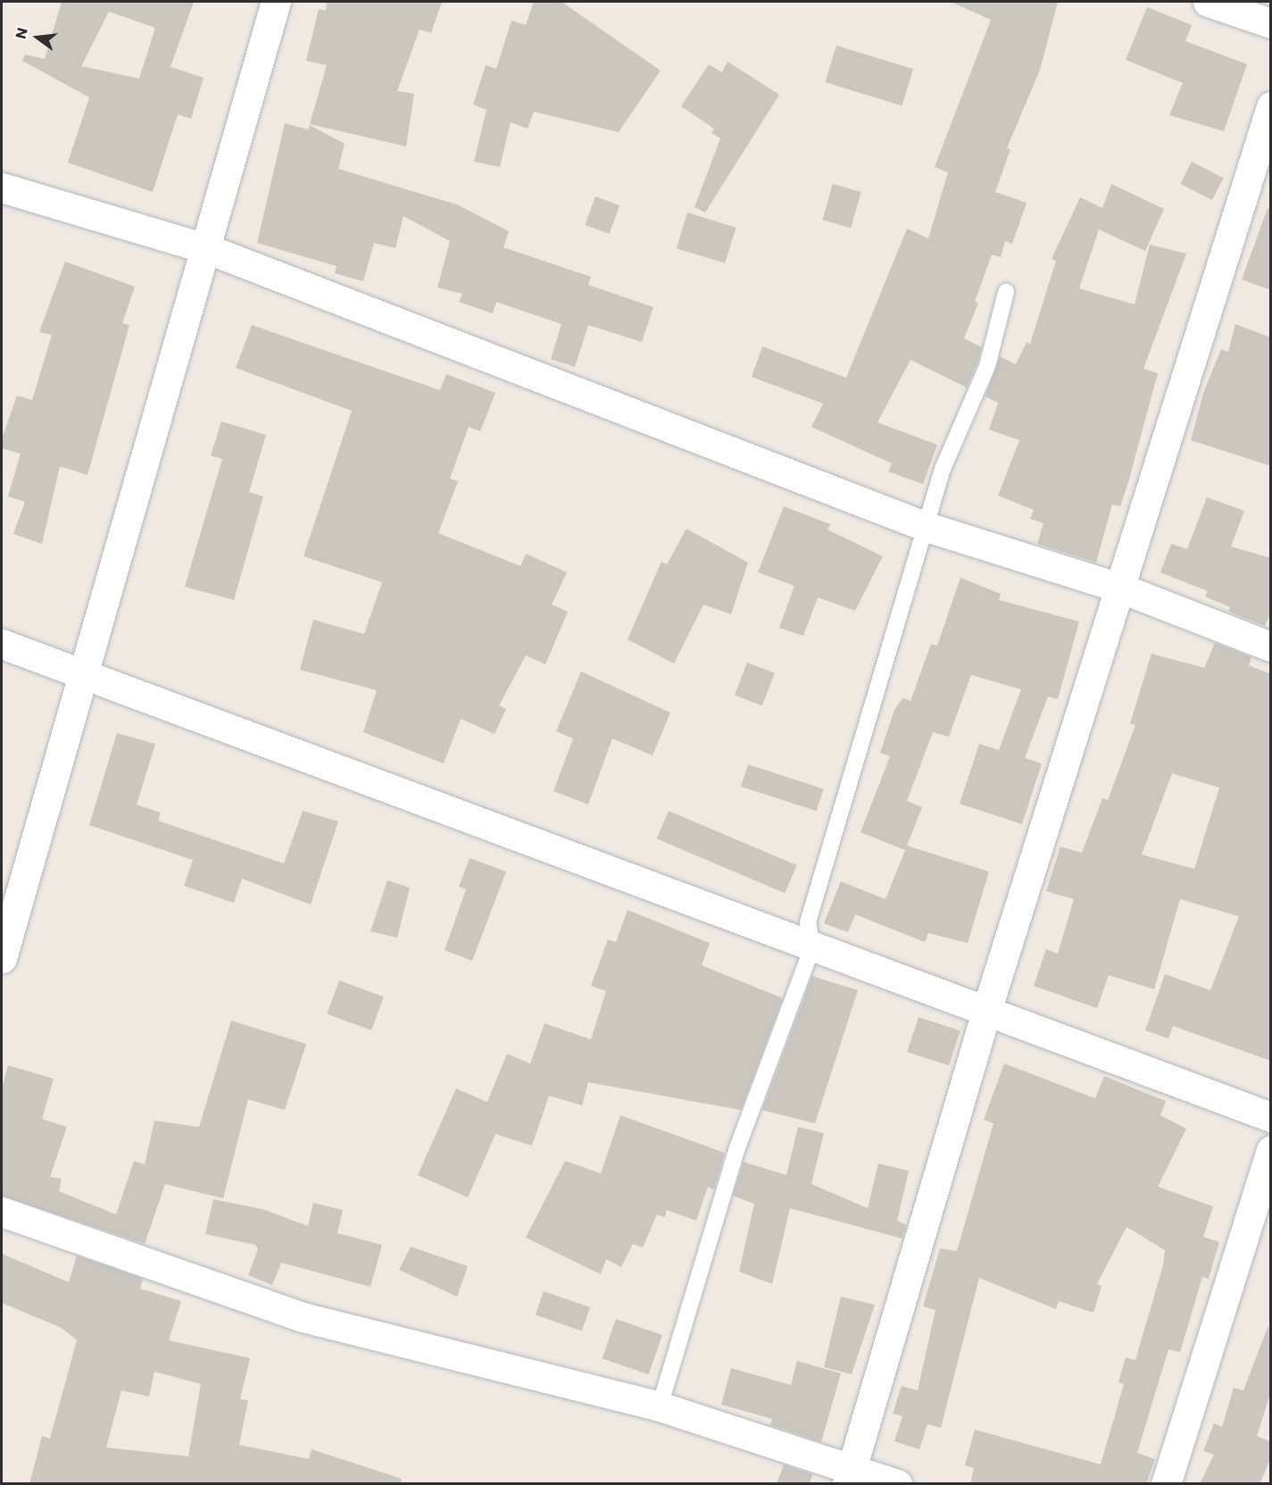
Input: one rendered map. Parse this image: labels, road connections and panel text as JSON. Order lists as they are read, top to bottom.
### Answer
{
  "north": "left"
}
